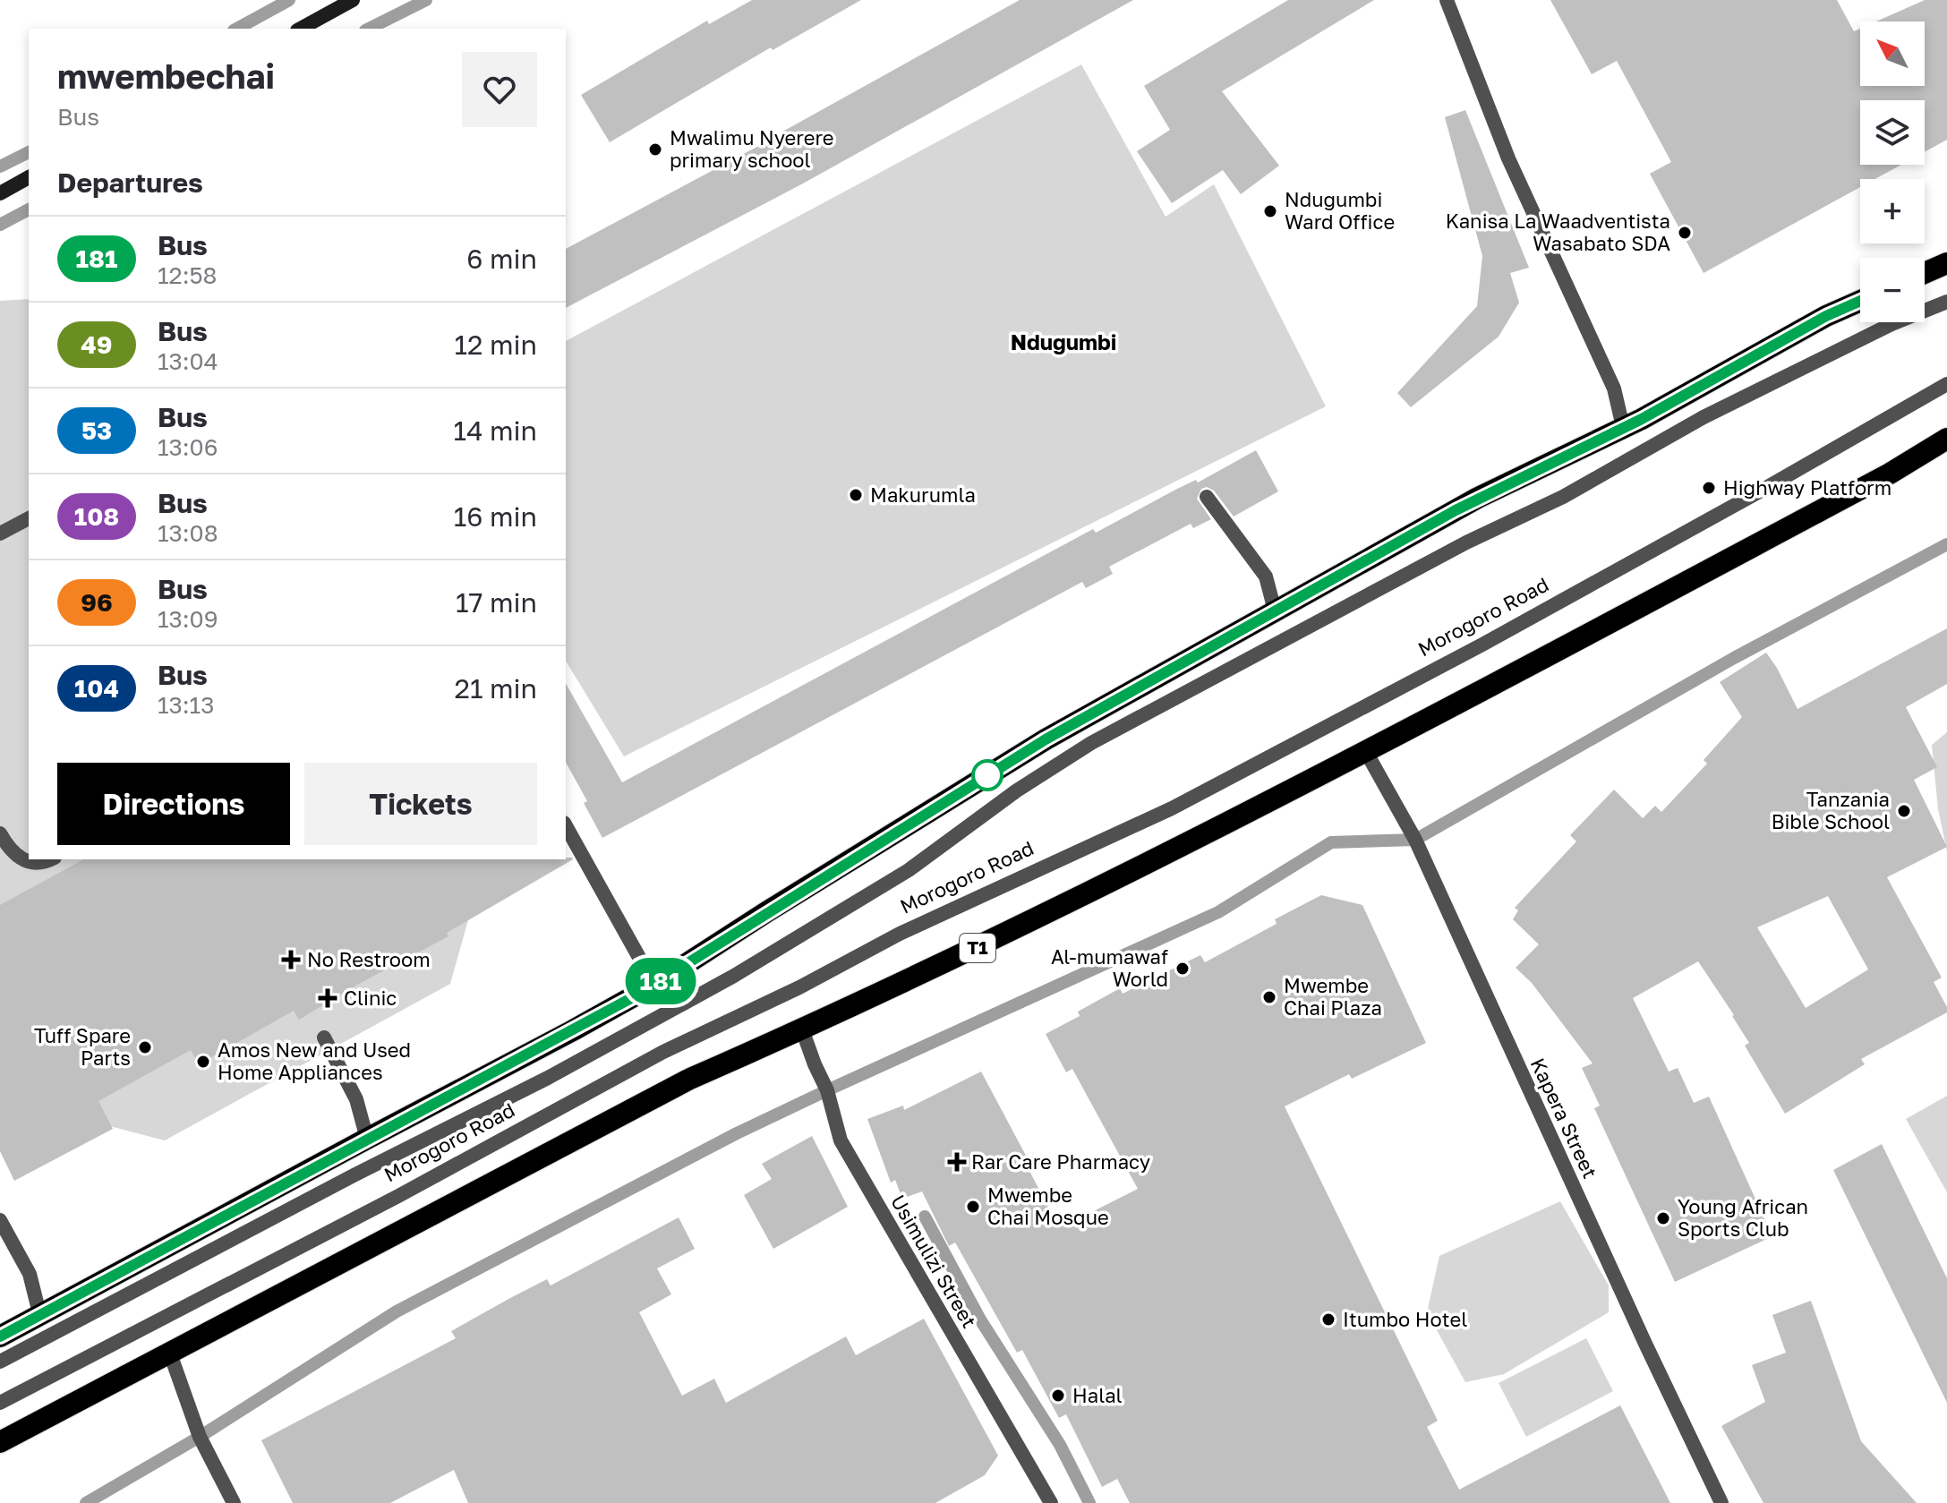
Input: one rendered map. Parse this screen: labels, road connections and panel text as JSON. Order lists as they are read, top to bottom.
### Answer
{
  "streets": {
    "highway": ["Morogoro Road", "T1"],
    "street": ["Kapera Street", "Usimulizi Street"]
  },
  "crossings": [
    ["T1", "Kapera Street"],
    ["T1", "Usimulizi Street"]
  ],
  "districts": ["Ndugumbi"],
  "places": {
    "other": [
      "Mwalimu Nyerere primary school",
      "Ndugumbi Ward Office",
      "Kanisa La Waadventista Wasabato SDA",
      "Highway Platform",
      "Makurumla",
      "Tanzania Bible School",
      "Al-mumawaf World",
      "Mwembe Chai Plaza",
      "Tuff Spare Parts",
      "Amos New and Used Home Appliances",
      "Mwembe Chai Mosque",
      "Young African Sports Club",
      "Itumbo Hotel",
      "Halal"
    ],
    "health": ["No Restroom", "Clinic", "Rar Care Pharmacy"]
  },
  "lines": ["bus line 181"],
  "north": "top left",
  "page": {
    "on_map": "181",
    "map_buttons": ["+", "−"],
    "heading": [
      ["mwembechai", "Bus"],
      "Departures"
    ],
    "list": [
      {
        "mark": "181",
        "name": "Bus",
        "note": "12:58",
        "value": "6 min"
      },
      {
        "mark": "49",
        "name": "Bus",
        "note": "13:04",
        "value": "12 min"
      },
      {
        "mark": "53",
        "name": "Bus",
        "note": "13:06",
        "value": "14 min"
      },
      {
        "mark": "108",
        "name": "Bus",
        "note": "13:08",
        "value": "16 min"
      },
      {
        "mark": "96",
        "name": "Bus",
        "note": "13:09",
        "value": "17 min"
      },
      {
        "mark": "104",
        "name": "Bus",
        "note": "13:13",
        "value": "21 min"
      }
    ],
    "buttons": ["Directions", "Tickets"]
  }
}
